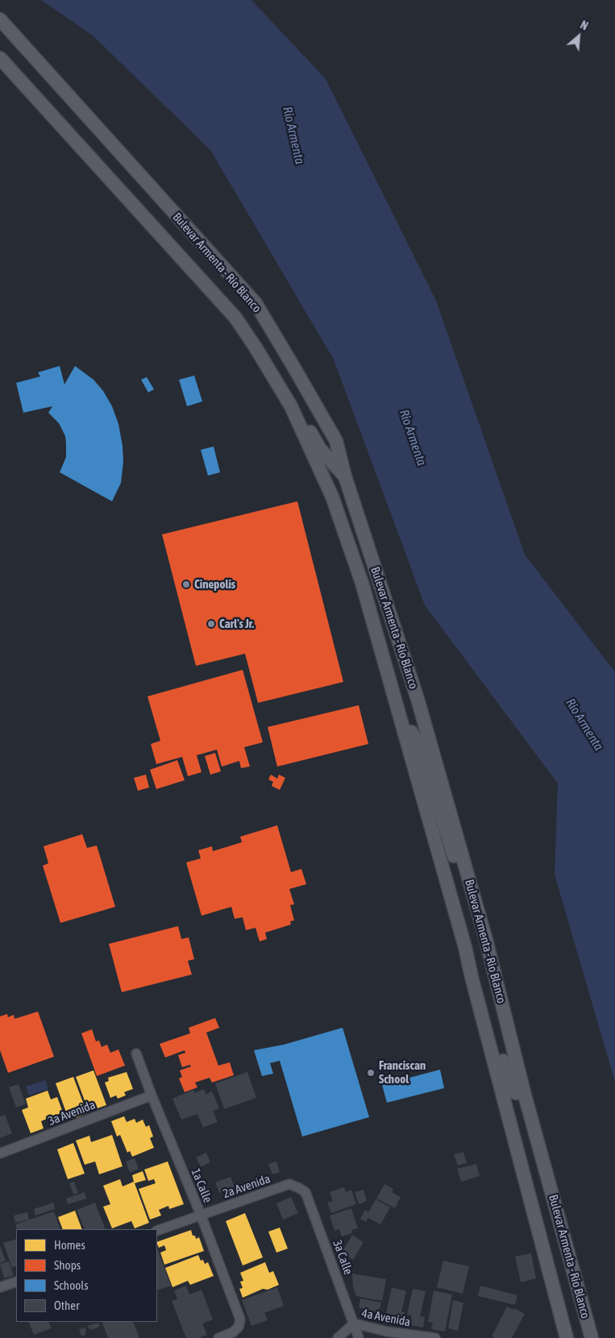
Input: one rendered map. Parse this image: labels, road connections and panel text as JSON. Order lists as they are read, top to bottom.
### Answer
{
  "streets": {
    "main road": ["Bulevar Armenta - Río Blanco"],
    "street": [
      "3a Avenida",
      "1a Calle",
      "2a Avenida",
      "3a Calle",
      "4a Avenida"
    ]
  },
  "crossings": [
    ["3a Avenida", "1a Calle"],
    ["1a Calle", "2a Avenida"],
    ["2a Avenida", "3a Calle"],
    ["3a Calle", "4a Avenida"]
  ],
  "water": ["Río Armenta"],
  "places": ["Cinepolis", "Carl's Jr.", "Franciscan School"],
  "legend": [
    "Homes",
    "Shops",
    "Schools",
    "Other"
  ],
  "north": "top right"
}
